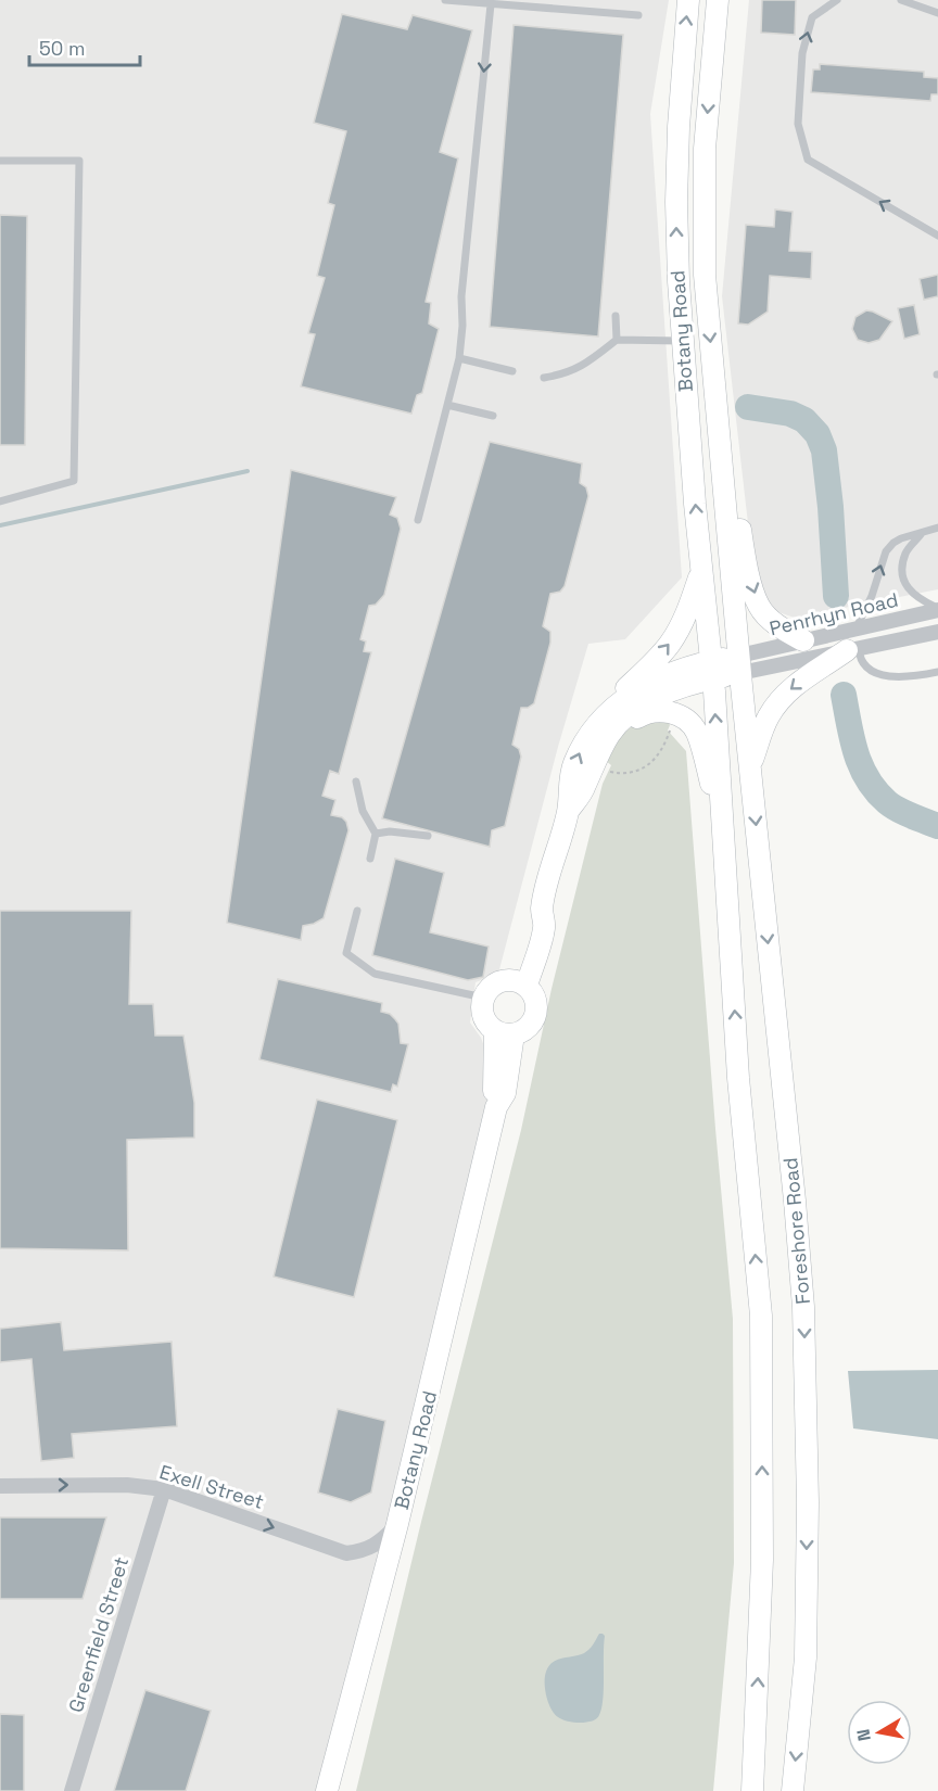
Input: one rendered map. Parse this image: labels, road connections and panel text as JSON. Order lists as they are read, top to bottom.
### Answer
{
  "streets": {
    "main road": ["Botany Road", "Foreshore Road"],
    "street": ["Penrhyn Road", "Exell Street", "Greenfield Street"]
  },
  "crossings": [
    ["Botany Road", "Penrhyn Road"],
    ["Botany Road", "Foreshore Road"],
    ["Botany Road", "Exell Street"],
    ["Penrhyn Road", "Foreshore Road"],
    ["Exell Street", "Greenfield Street"]
  ],
  "one_way": ["Exell Street"],
  "scale_bar": "50 m",
  "north": "left"
}
